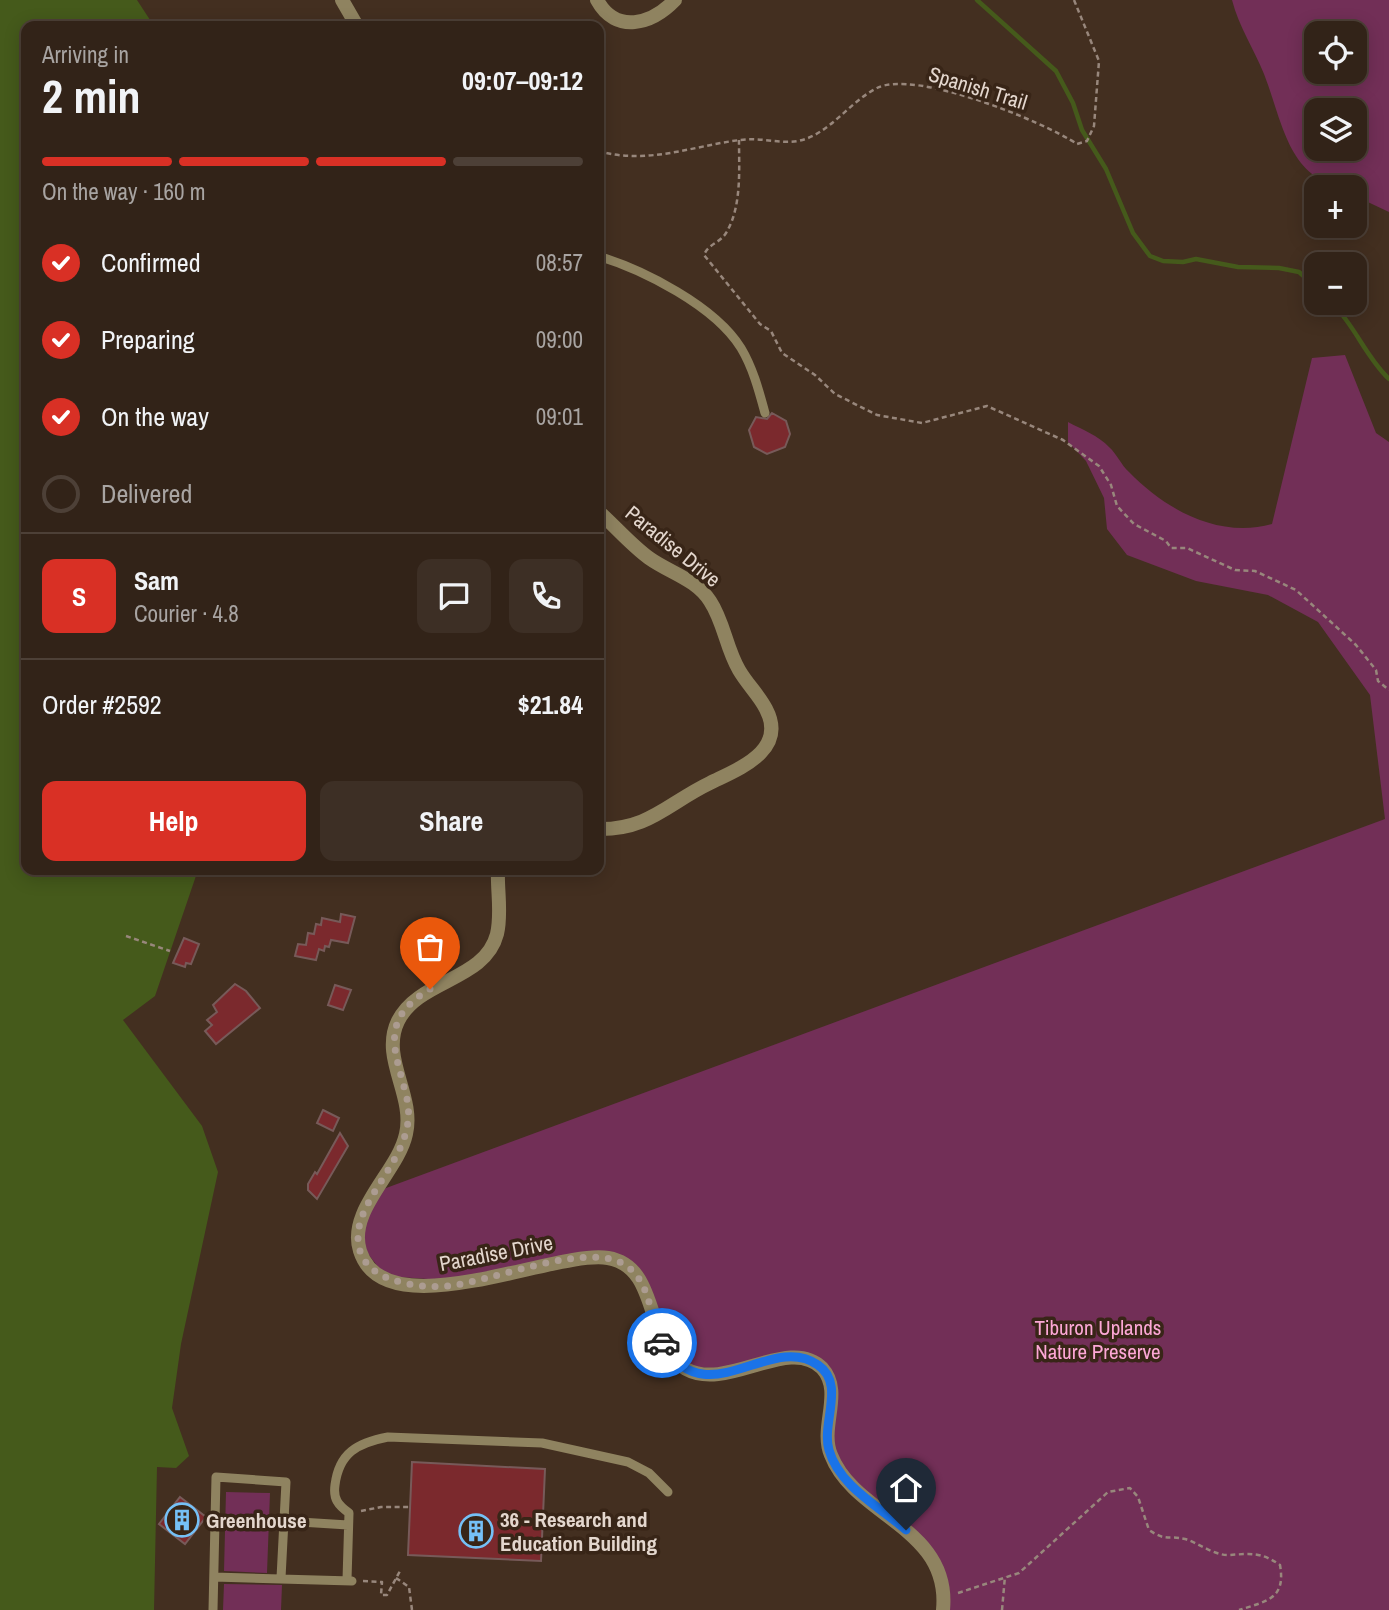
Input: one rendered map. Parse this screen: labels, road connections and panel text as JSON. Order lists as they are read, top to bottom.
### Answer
{
  "streets": {
    "street": ["Paradise Drive"],
    "path": ["Spanish Trail"]
  },
  "parks": ["Tiburon Uplands Nature Preserve"],
  "places": {
    "building": ["Greenhouse", "36 - Research and Education Building"]
  },
  "page": {
    "map_buttons": ["+", "−"],
    "heading": ["2 min", "Arriving in", "09:07–09:12"],
    "panel": [
      "Sam",
      "Courier · 4.8",
      "Order #2592",
      "$21.84"
    ],
    "bar": "On the way · 160 m",
    "list": [
      ["Confirmed", "08:57"],
      ["Preparing", "09:00"],
      ["On the way", "09:01"],
      "Delivered"
    ],
    "round": "S",
    "buttons": ["Help", "Share"]
  }
}
